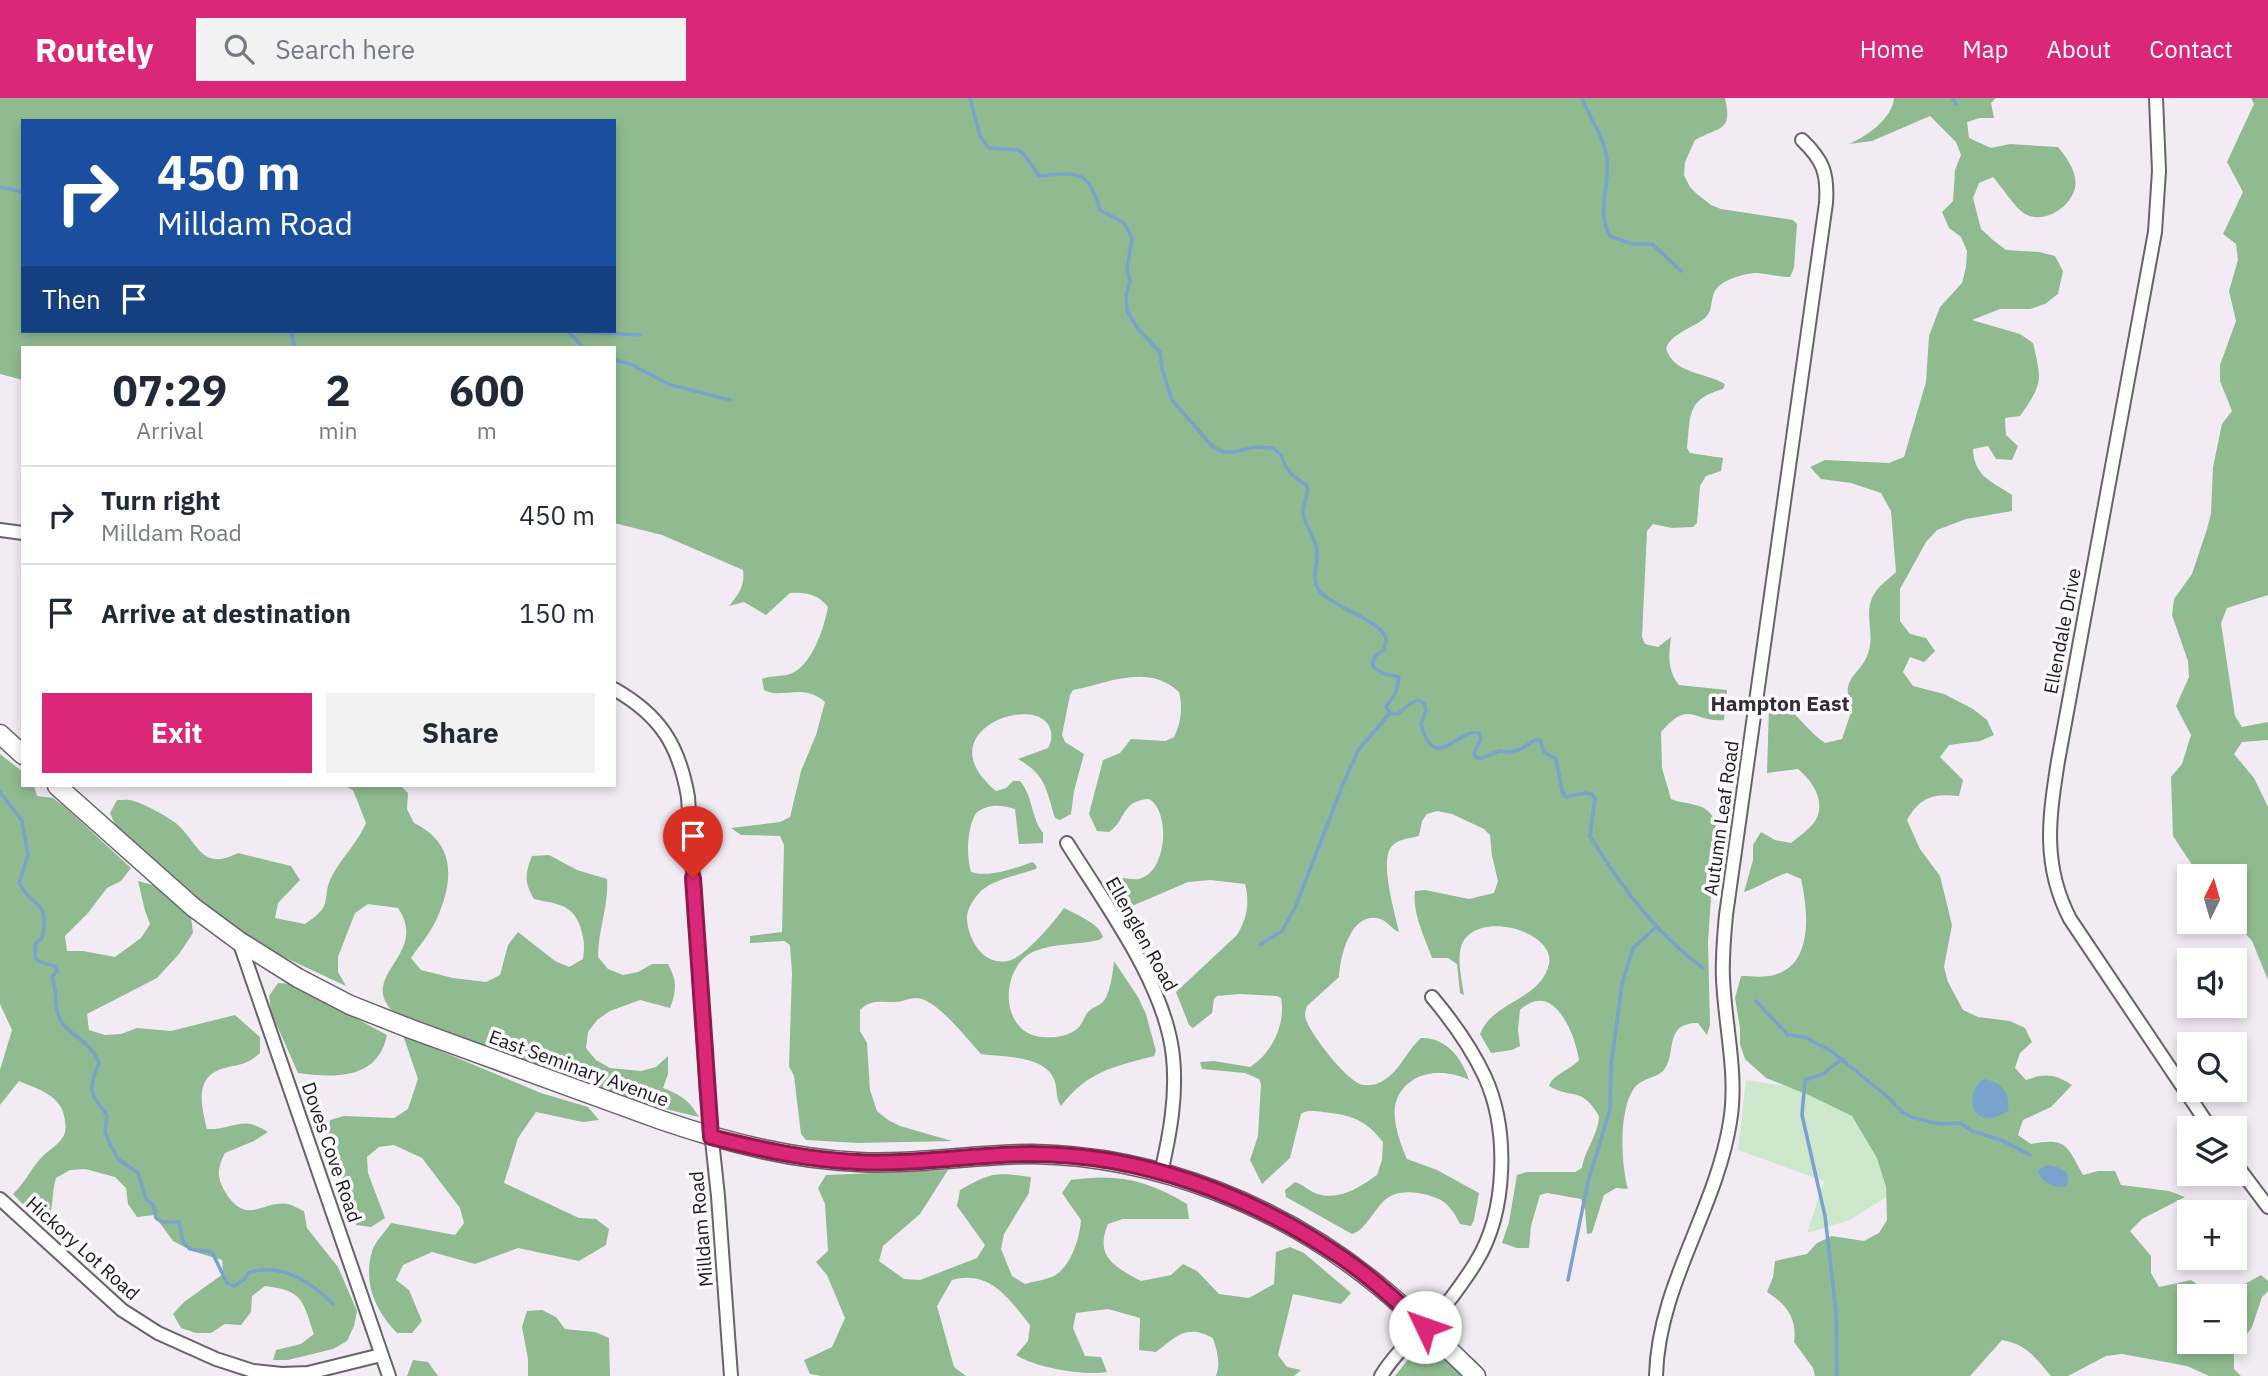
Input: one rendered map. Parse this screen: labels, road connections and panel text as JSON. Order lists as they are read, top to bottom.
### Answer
{
  "streets": {
    "street": [
      "Ellendale Drive",
      "Autumn Leaf Road",
      "Ellenglen Road",
      "East Seminary Avenue",
      "Doves Cove Road",
      "Milldam Road",
      "Hickory Lot Road"
    ]
  },
  "crossings": [
    ["Ellenglen Road", "East Seminary Avenue"],
    ["East Seminary Avenue", "Doves Cove Road"],
    ["East Seminary Avenue", "Milldam Road"],
    ["Doves Cove Road", "Hickory Lot Road"]
  ],
  "districts": ["Hampton East"],
  "north": "top",
  "page": {
    "header": "Routely",
    "search": "Search here",
    "nav": [
      "Home",
      "Map",
      "About",
      "Contact"
    ],
    "turn": ["450 m", "Milldam Road"],
    "then": "Then",
    "eta": [
      "07:29",
      "Arrival",
      "2",
      "min",
      "600",
      "m"
    ],
    "list": [
      {
        "name": "Turn right",
        "note": "Milldam Road",
        "value": "450 m"
      },
      {
        "name": "Arrive at destination",
        "value": "150 m"
      }
    ],
    "buttons": ["Exit", "Share"],
    "map_buttons": ["+", "−"]
  }
}
